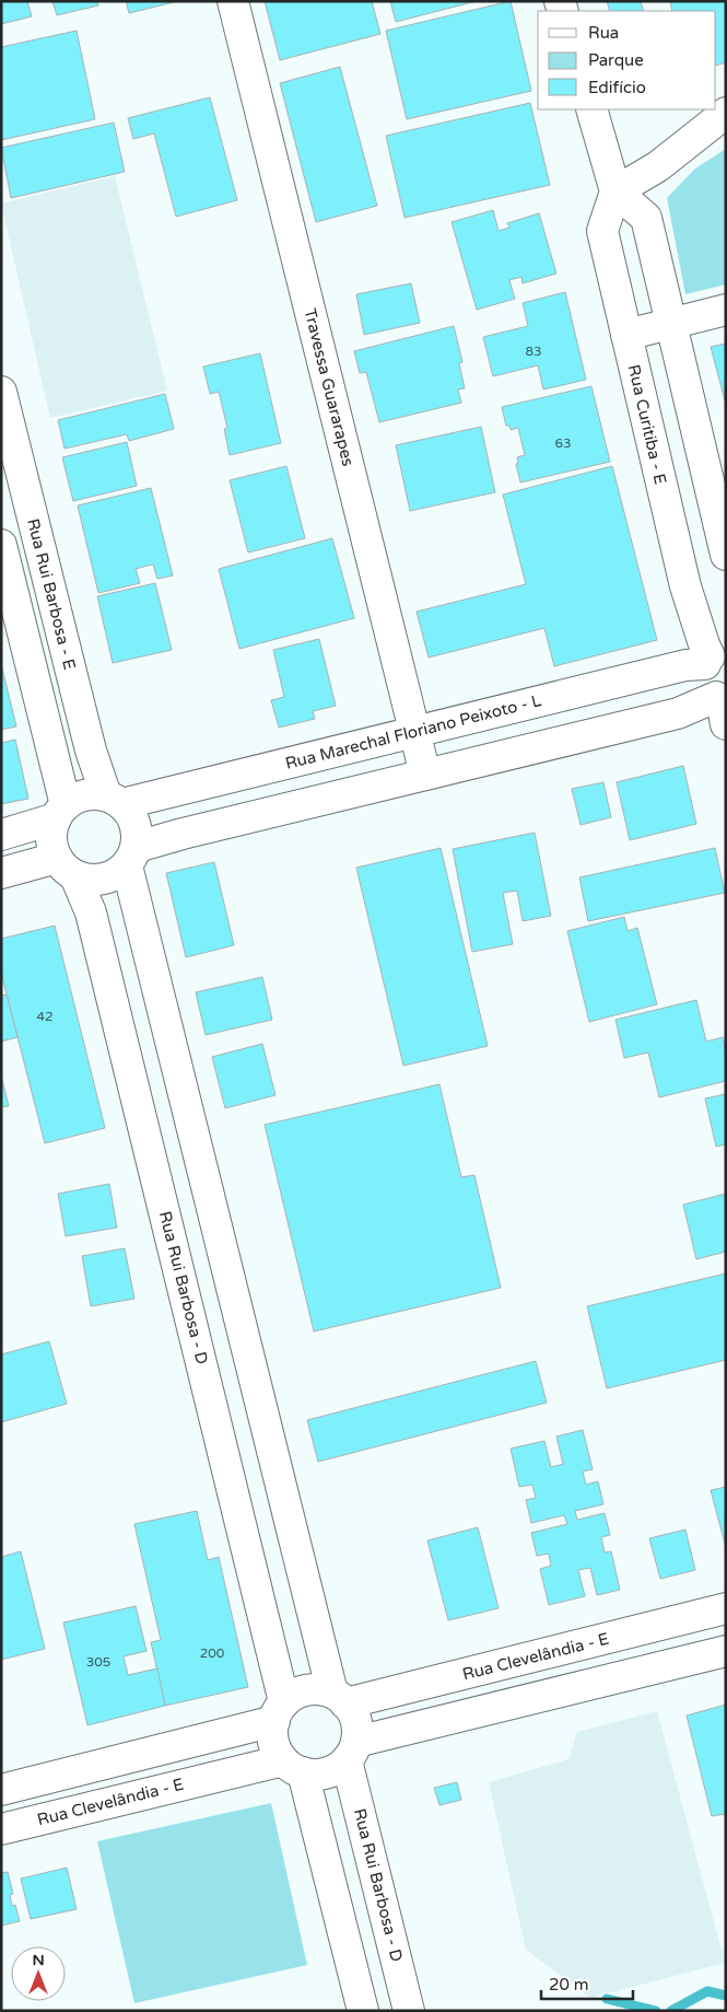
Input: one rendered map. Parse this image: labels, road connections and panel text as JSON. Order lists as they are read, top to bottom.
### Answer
{
  "streets": {
    "street": [
      "Travessa Guararapes",
      "Rua Curitiba - E",
      "Rua Rui Barbosa - E",
      "Rua Marechal Floriano Peixoto - L",
      "Rua Rui Barbosa - D",
      "Rua Clevelândia - E"
    ]
  },
  "crossings": [
    ["Travessa Guararapes", "Rua Marechal Floriano Peixoto - L"],
    ["Rua Curitiba - E", "Rua Marechal Floriano Peixoto - L"],
    ["Rua Rui Barbosa - E", "Rua Marechal Floriano Peixoto - L"],
    ["Rua Rui Barbosa - E", "Rua Rui Barbosa - D"],
    ["Rua Marechal Floriano Peixoto - L", "Rua Rui Barbosa - D"],
    ["Rua Rui Barbosa - D", "Rua Clevelândia - E"]
  ],
  "house_numbers": [
    "83",
    "63",
    "42",
    "200",
    "305"
  ],
  "legend": ["Rua", "Parque", "Edifício"],
  "scale_bar": "20 m",
  "north": "top"
}
